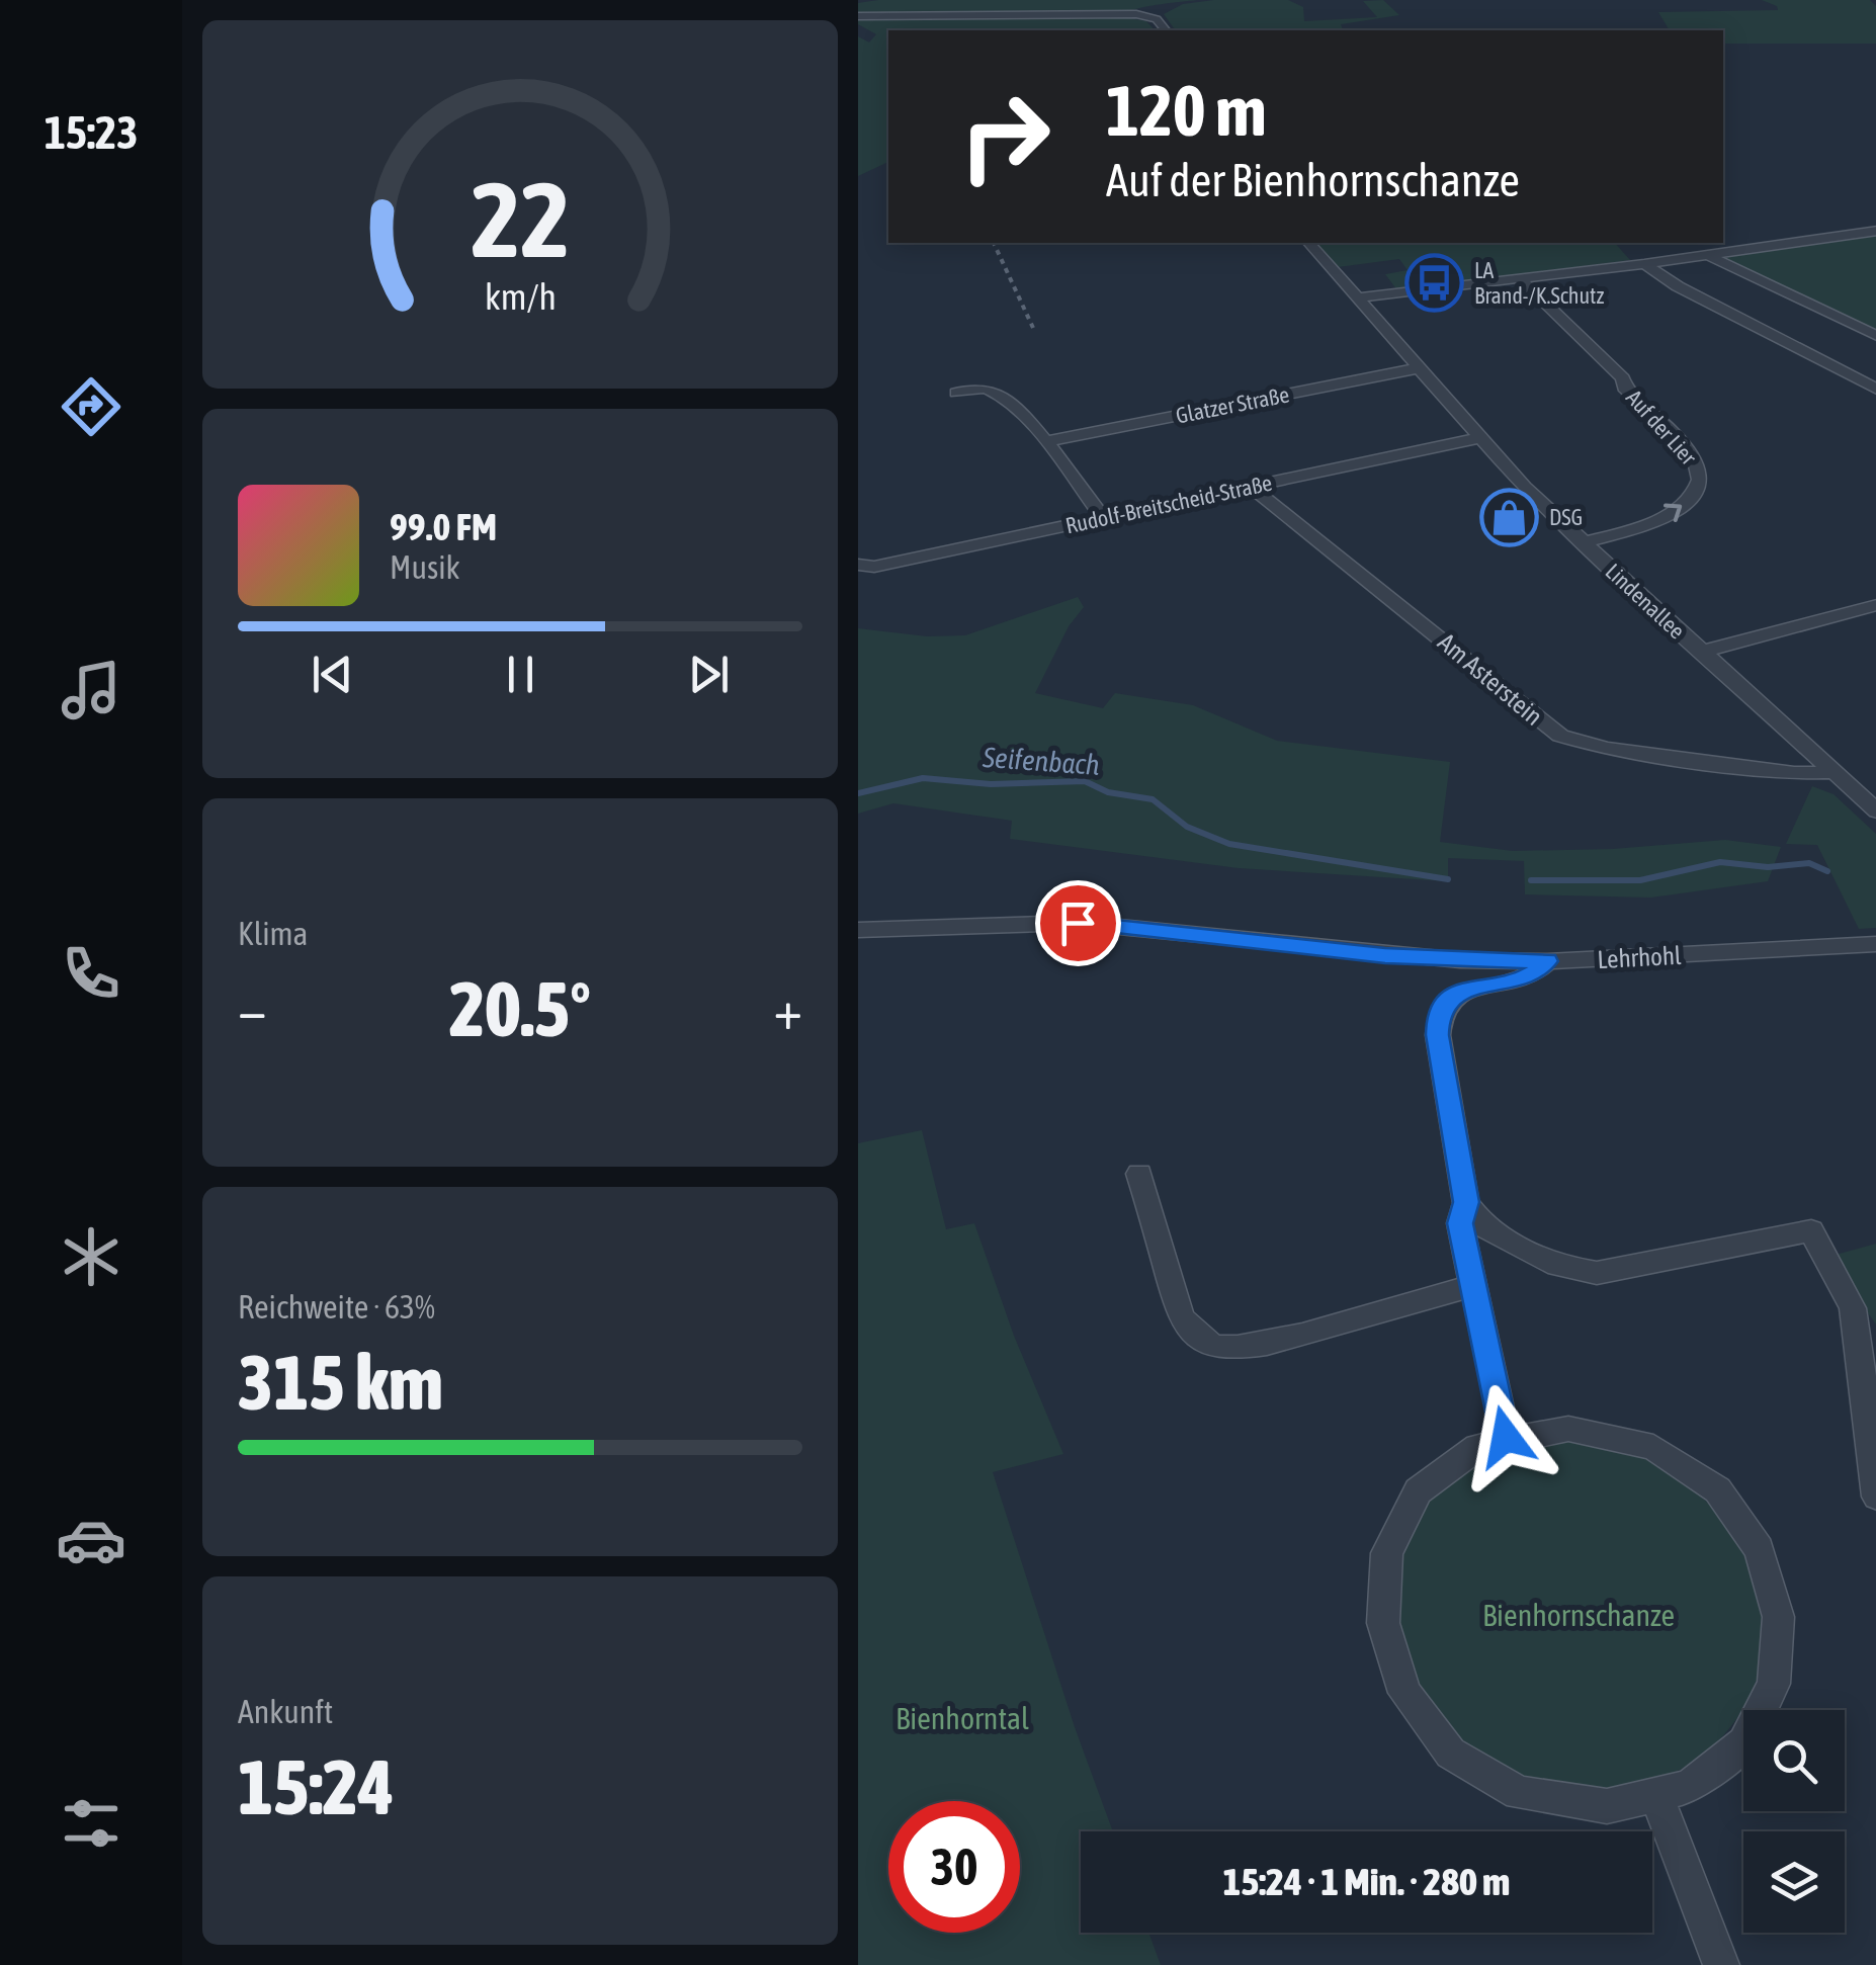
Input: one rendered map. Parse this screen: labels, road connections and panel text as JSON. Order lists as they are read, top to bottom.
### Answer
{
  "streets": {
    "street": [
      "Glatzer Straße",
      "Auf der Lier",
      "Rudolf-Breitscheid-Straße",
      "Lindenallee",
      "Am Asterstein",
      "Lehrhohl"
    ]
  },
  "crossings": [
    ["Glatzer Straße", "Lindenallee"],
    ["Auf der Lier", "Lindenallee"],
    ["Rudolf-Breitscheid-Straße", "Lindenallee"],
    ["Rudolf-Breitscheid-Straße", "Am Asterstein"],
    ["Lindenallee", "Am Asterstein"]
  ],
  "water": ["Seifenbach"],
  "parks": ["Bienhornschanze", "Bienhorntal"],
  "places": {
    "bus stop": ["LA Brand-/K.Schutz"],
    "shop": ["DSG"]
  },
  "page": {
    "tabs": "15:23",
    "turn": ["120 m", "Auf der Bienhornschanze"],
    "song": ["99.0 FM", "Musik"],
    "tile": [
      "Klima",
      ["Reichweite · 63%", "315 km"],
      ["Ankunft", "15:24"]
    ],
    "heat": ["−", "20.5°", "+"],
    "limit": "30",
    "trip": "15:24 · 1 Min. · 280 m",
    "gauge": ["22", "km/h"]
  }
}
